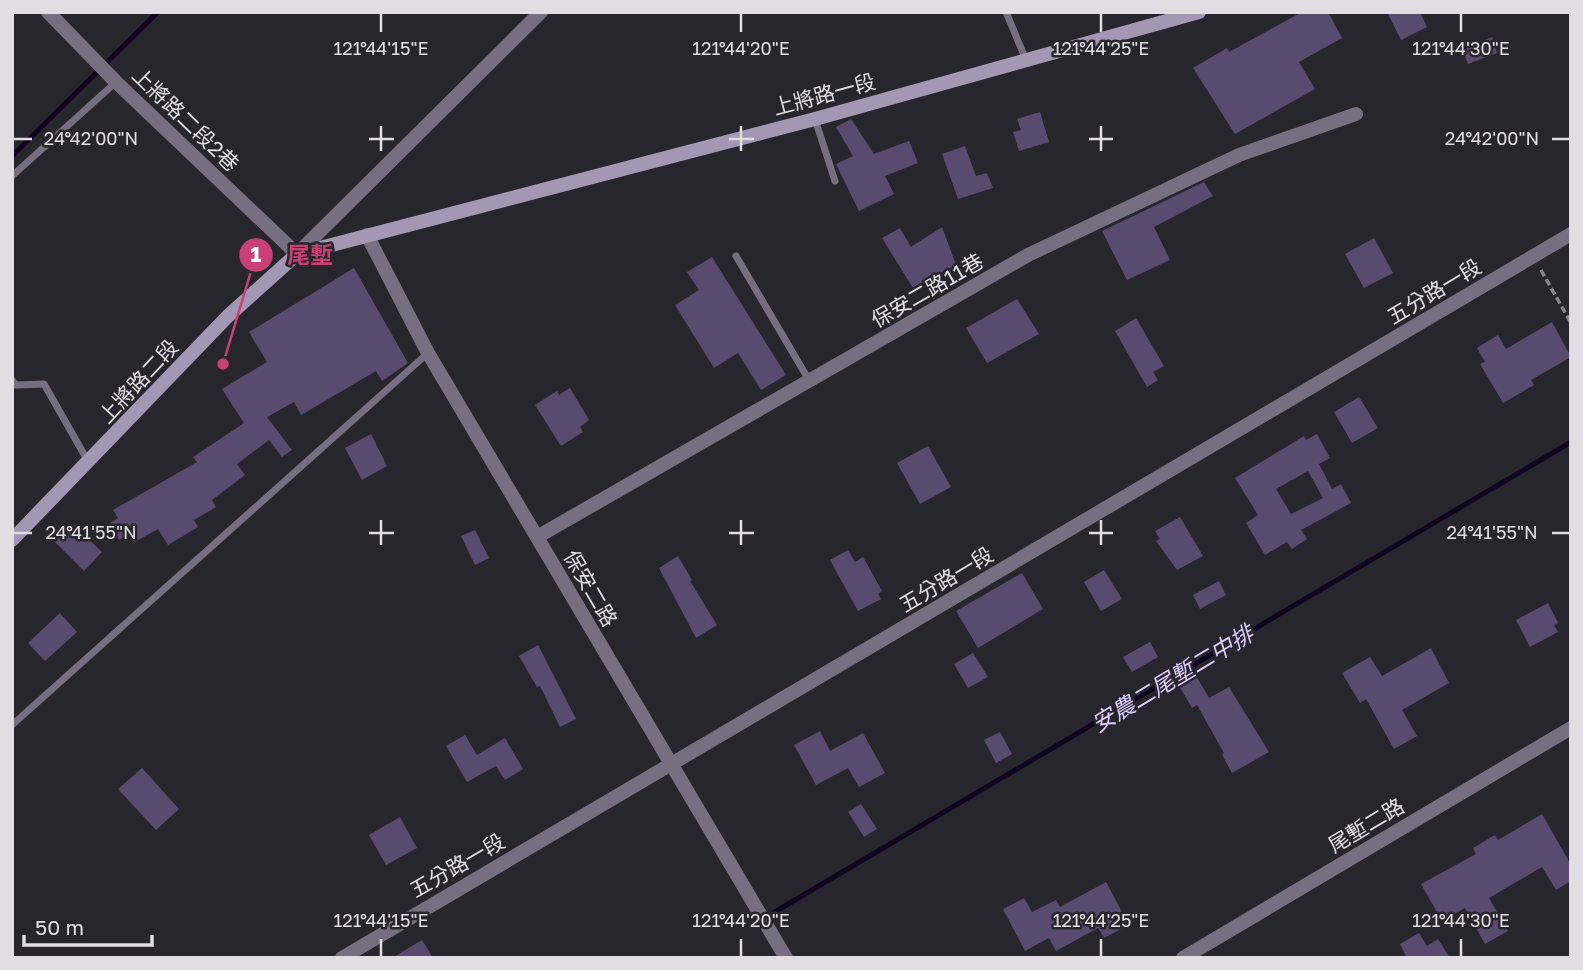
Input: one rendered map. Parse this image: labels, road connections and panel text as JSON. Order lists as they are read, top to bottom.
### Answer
{
  "streets": {
    "main road": ["上將路一段", "上將路二段"],
    "street": [
      "上將路二段2巷",
      "保安二路11巷",
      "五分路一段",
      "保安二路",
      "尾塹二路"
    ]
  },
  "crossings": [
    ["上將路一段", "上將路二段2巷"],
    ["上將路一段", "上將路二段"],
    ["上將路一段", "保安二路"],
    ["上將路二段2巷", "上將路二段"],
    ["保安二路11巷", "保安二路"],
    ["五分路一段", "保安二路"]
  ],
  "water": ["安農二尾塹二中排"],
  "places": ["尾塹"],
  "scale_bar": "50 m",
  "coordinates": [
    "121°44'15\"E",
    "121°44'20\"E",
    "121°44'25\"E",
    "121°44'30\"E",
    "24°42'00\"N",
    "24°41'55\"N"
  ]
}
